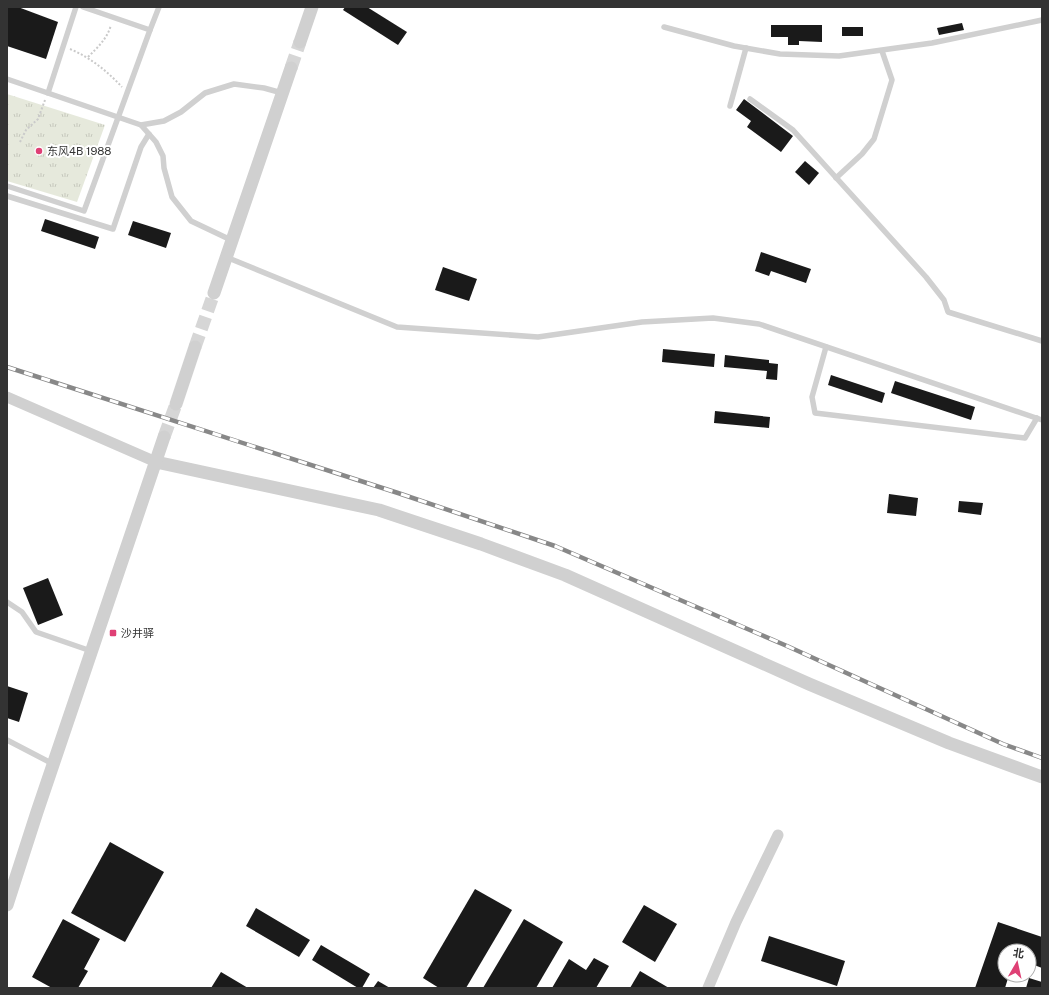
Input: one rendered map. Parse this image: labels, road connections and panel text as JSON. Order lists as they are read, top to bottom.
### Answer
{
  "places": {
    "other": ["东风4B 1988"],
    "transit": ["沙井驿"]
  },
  "north": "top"
}
